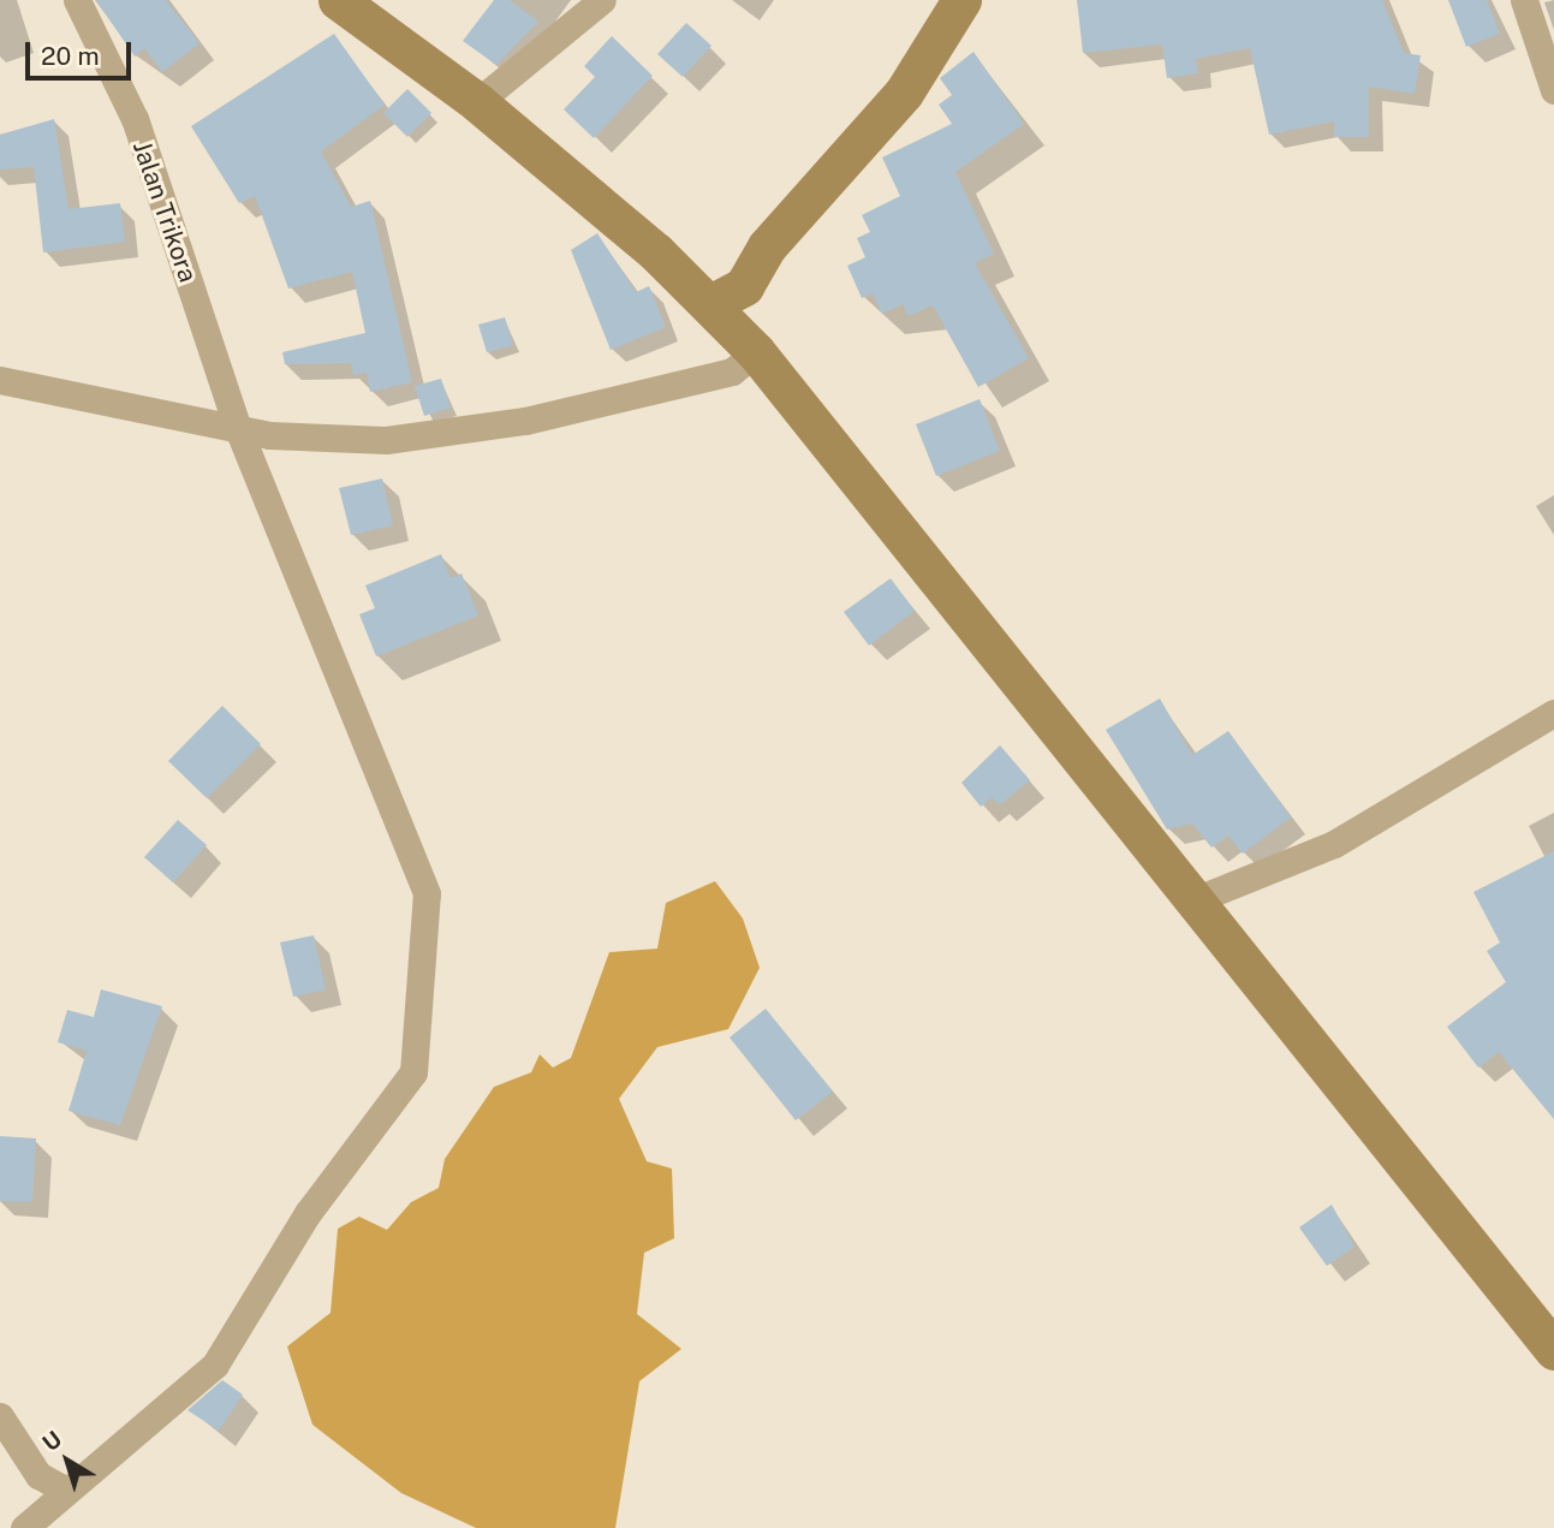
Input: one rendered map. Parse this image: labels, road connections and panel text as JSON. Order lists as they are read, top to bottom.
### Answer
{
  "streets": {
    "street": ["Jalan Trikora"]
  },
  "scale_bar": "20 m",
  "north": "top left"
}
